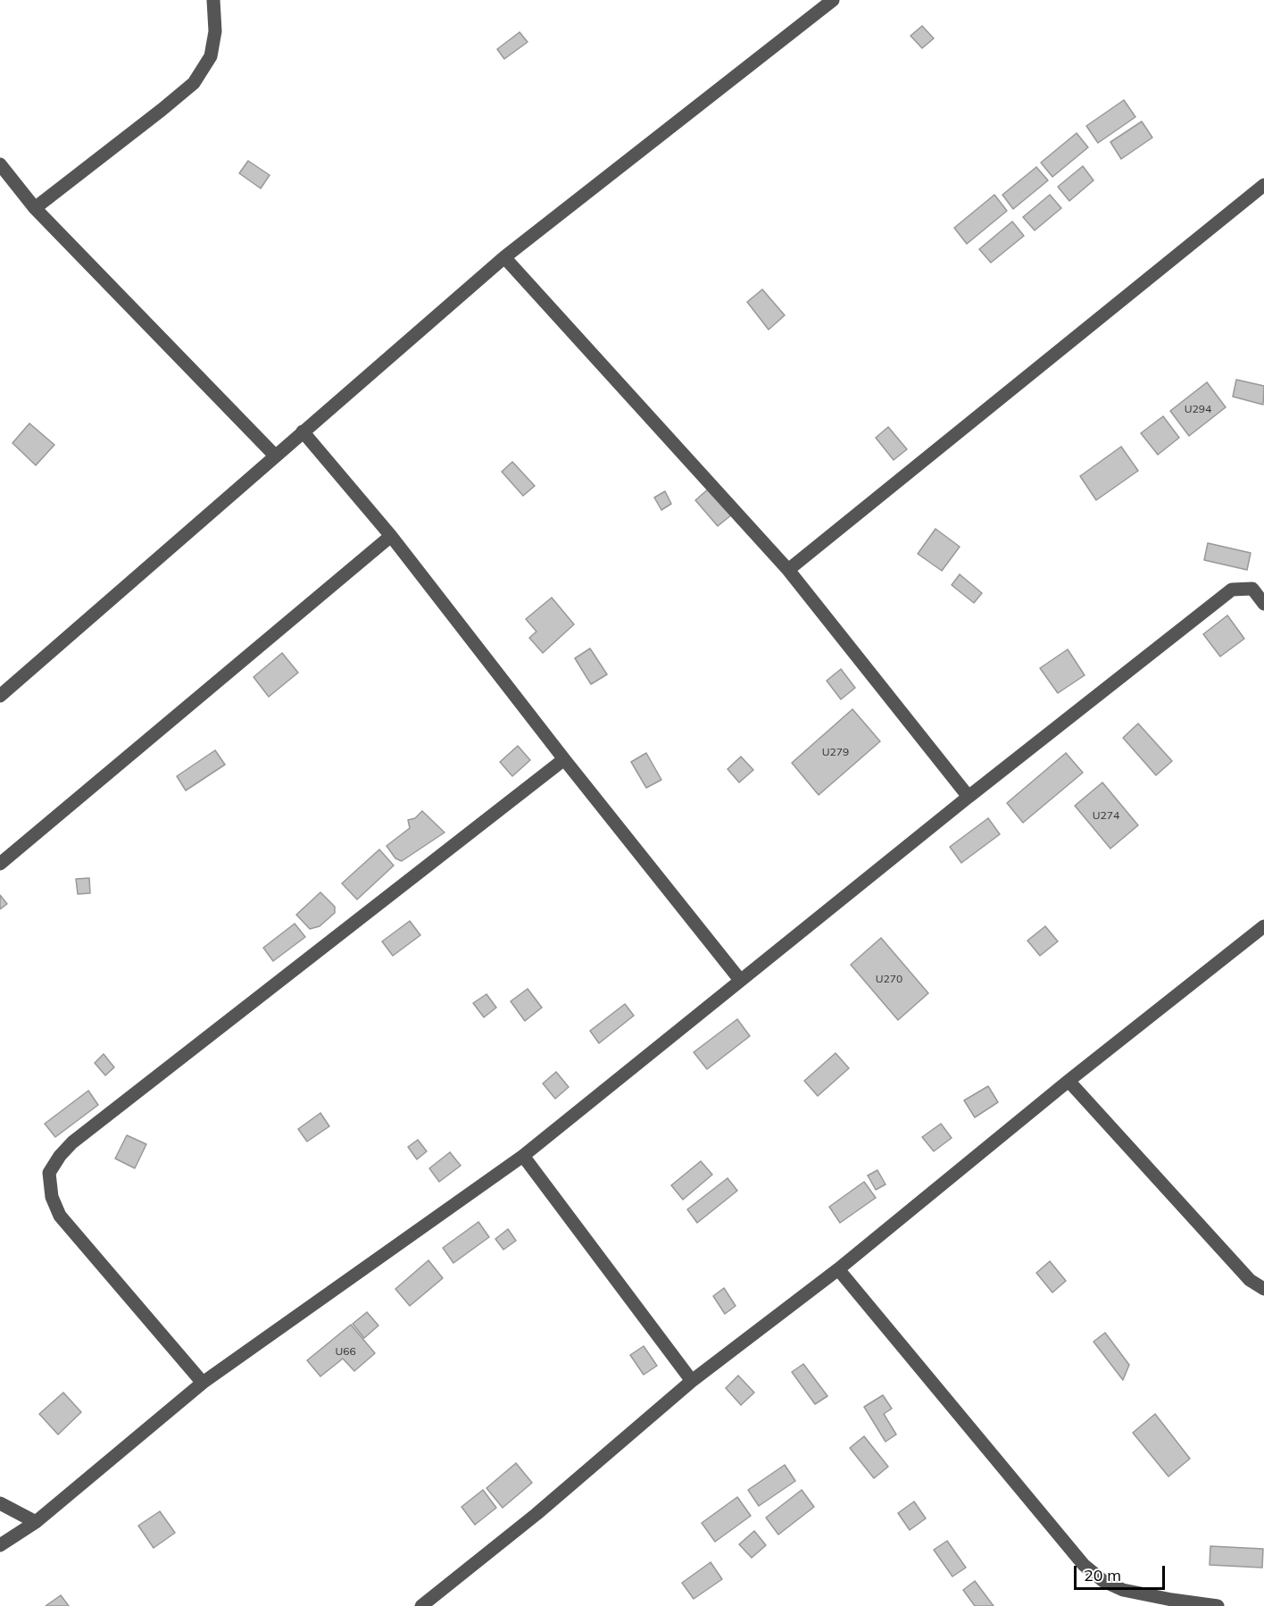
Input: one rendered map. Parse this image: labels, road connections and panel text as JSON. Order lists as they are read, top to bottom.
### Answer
{
  "house_numbers": [
    "U294",
    "U279",
    "U274",
    "U270",
    "U66"
  ],
  "scale_bar": "20 m"
}
